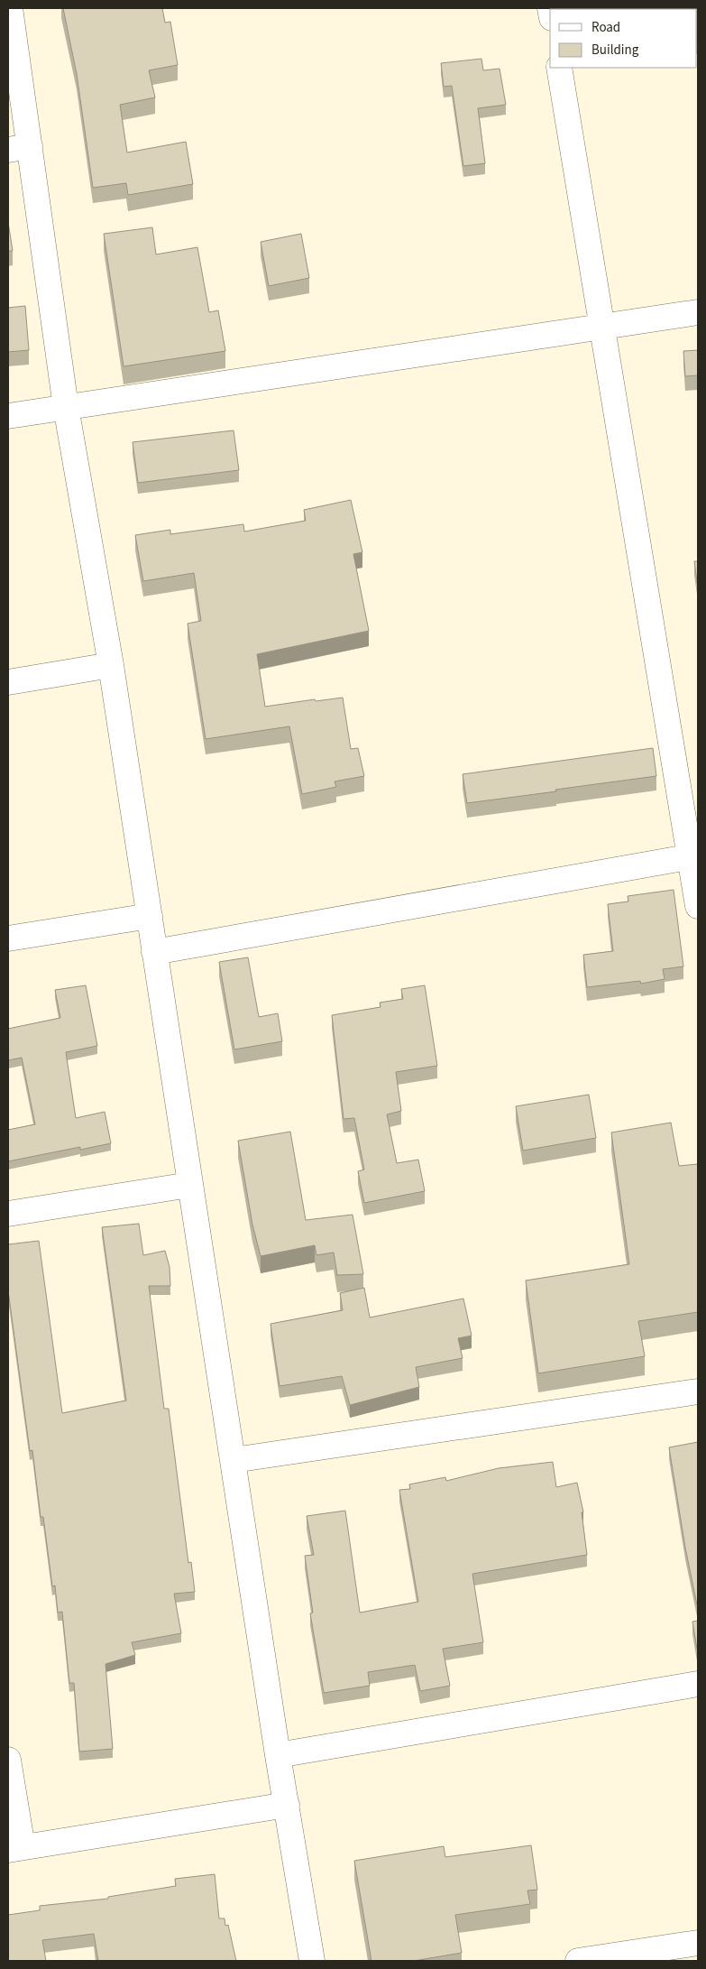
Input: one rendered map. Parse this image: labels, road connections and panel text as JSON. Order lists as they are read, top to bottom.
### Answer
{
  "legend": ["Road", "Building"]
}
